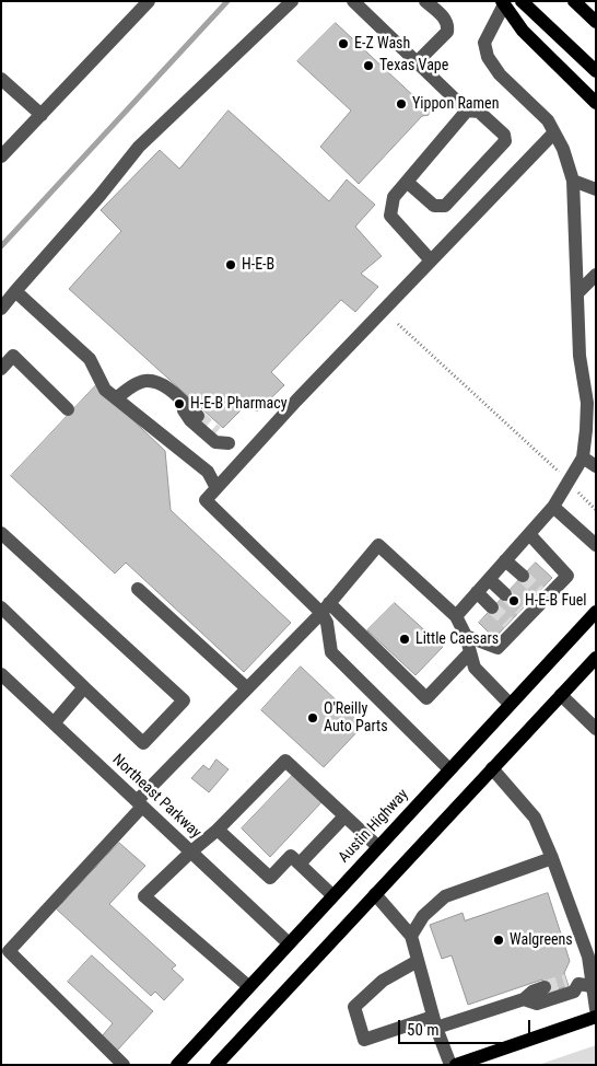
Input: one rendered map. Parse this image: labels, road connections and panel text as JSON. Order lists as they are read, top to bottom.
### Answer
{
  "streets": {
    "main road": ["Austin Highway"],
    "street": ["Northeast Parkway"]
  },
  "crossings": [
    ["Northeast Parkway", "Austin Highway"]
  ],
  "places": [
    "E-Z Wash",
    "Texas Vape",
    "Yippon Ramen",
    "H-E-B",
    "H-E-B Pharmacy",
    "H-E-B Fuel",
    "Little Caesars",
    "O'Reilly Auto Parts",
    "Walgreens"
  ],
  "scale_bar": "50 m"
}
